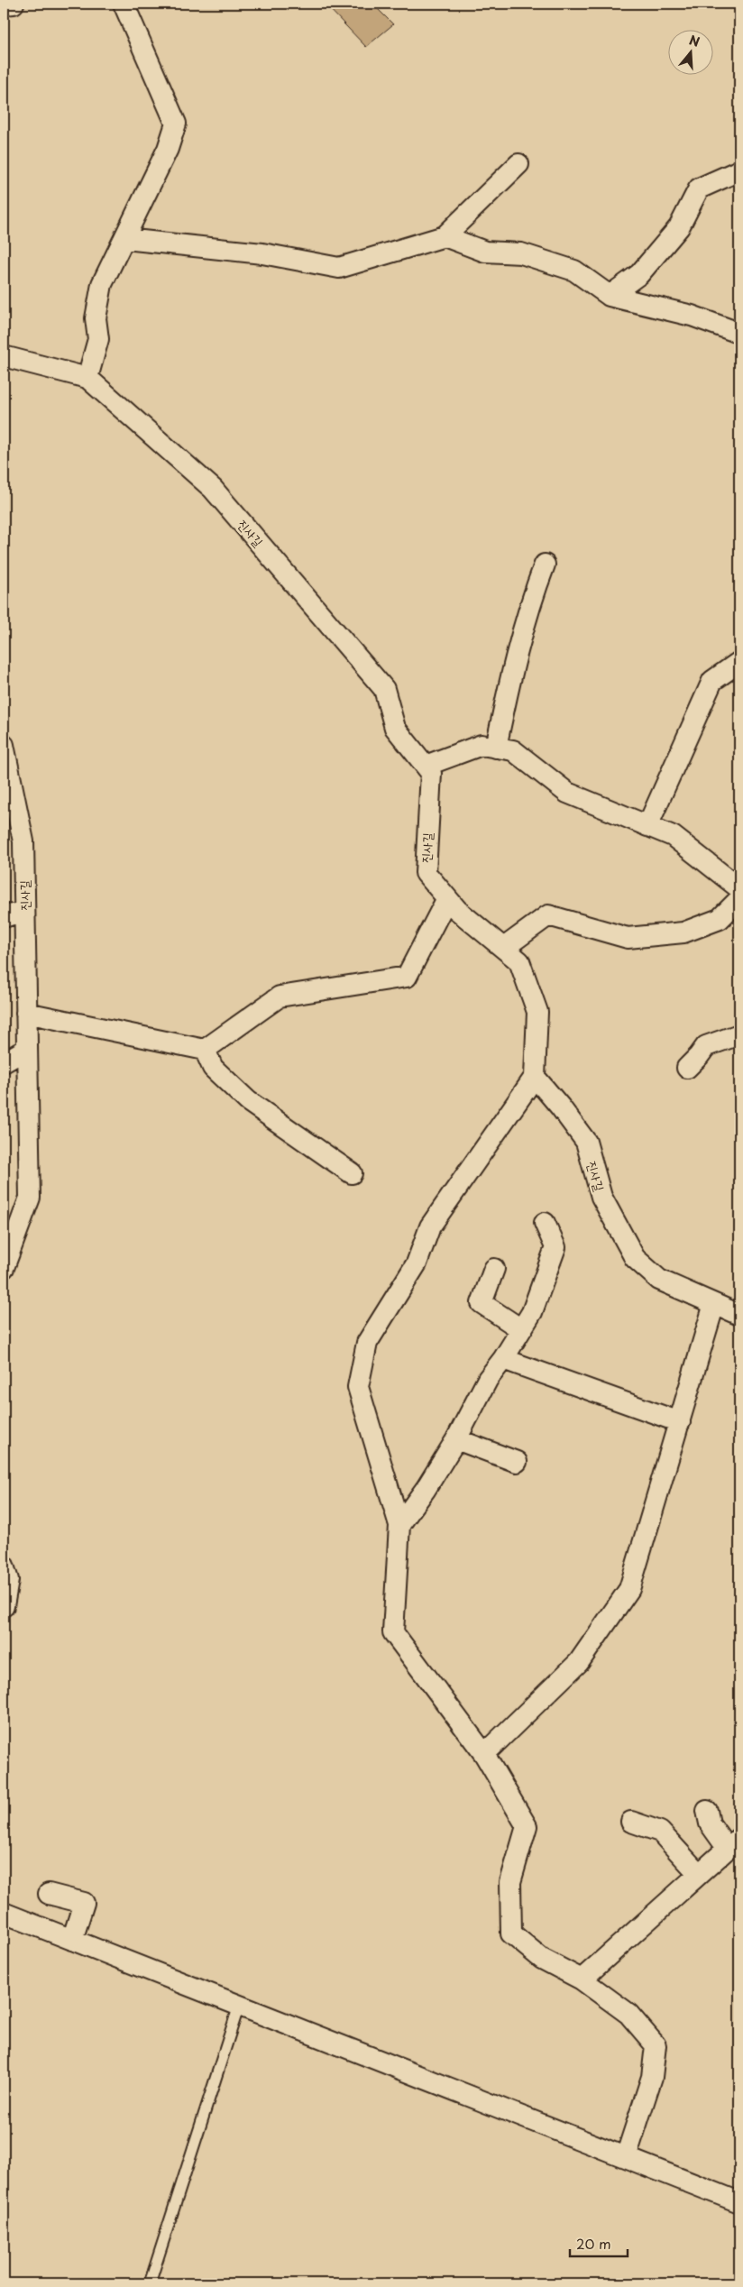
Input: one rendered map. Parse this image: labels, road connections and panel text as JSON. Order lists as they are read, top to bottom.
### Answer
{
  "streets": {
    "street": ["진사길"]
  },
  "scale_bar": "20 m",
  "north": "top"
}
